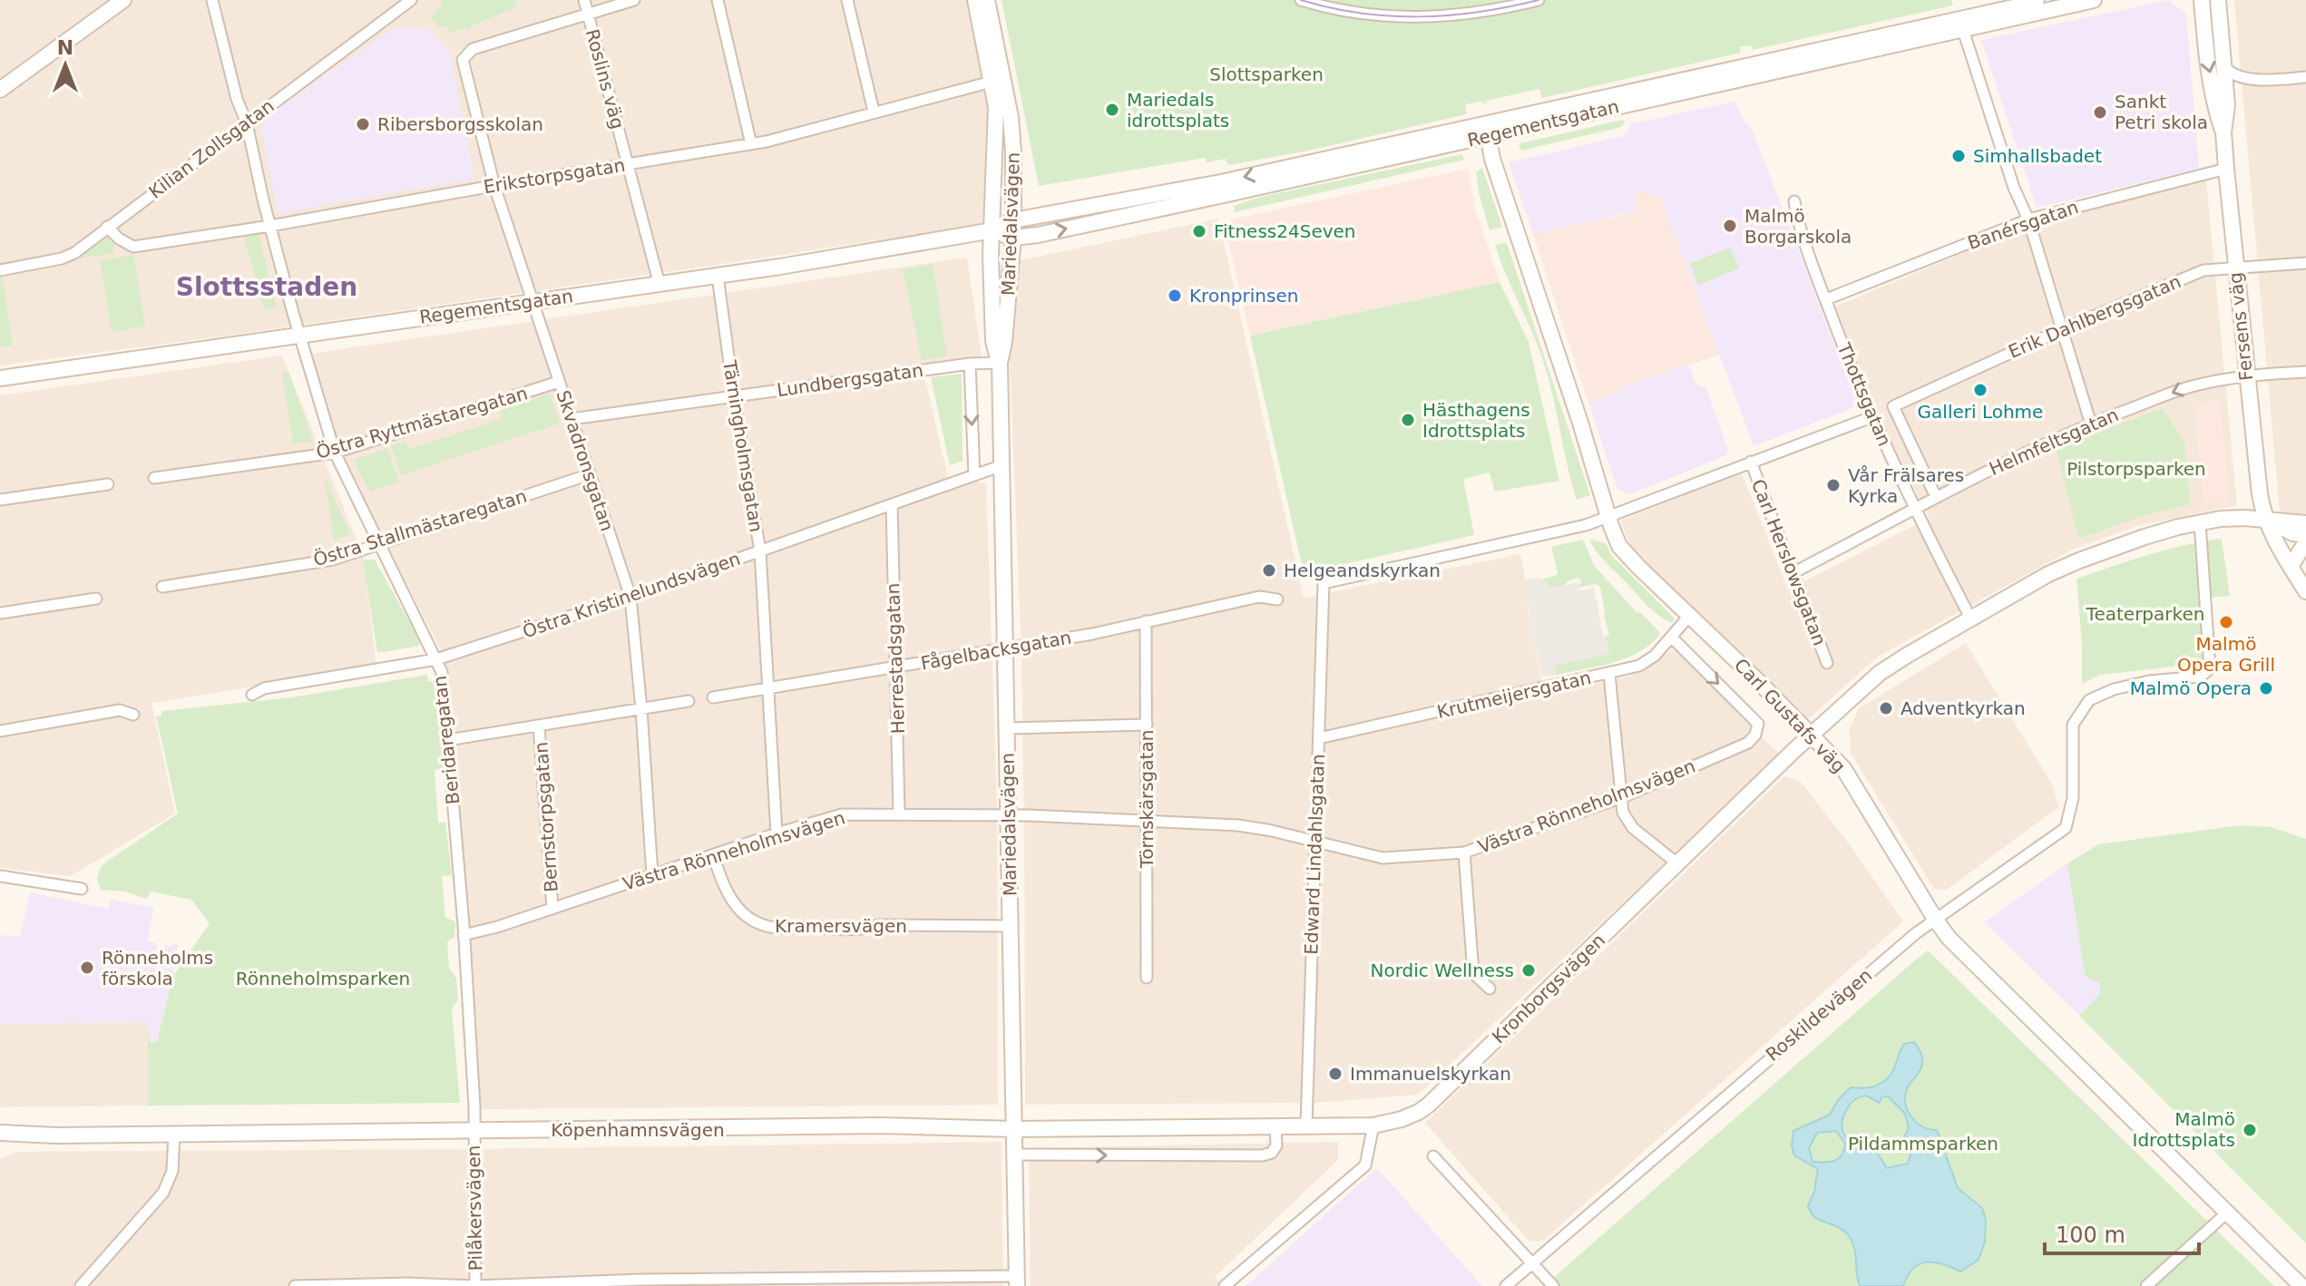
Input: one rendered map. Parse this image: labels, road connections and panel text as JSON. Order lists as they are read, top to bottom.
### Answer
{
  "streets": {
    "street": [
      "Roslins väg",
      "Regementsgatan",
      "Kilian Zollsgatan",
      "Erikstorpsgatan",
      "Mariedalsvägen",
      "Banérsgatan",
      "Erik Dahlbergsgatan",
      "Fersens väg",
      "Lundbergsgatan",
      "Thottsgatan",
      "Östra Ryttmästaregatan",
      "Helmfeltsgatan",
      "Tärningholmsgatan",
      "Skvadronsgatan",
      "Östra Stallmästaregatan",
      "Carl Herslowsgatan",
      "Östra Kristinelundsvägen",
      "Fågelbacksgatan",
      "Herrestadsgatan",
      "Krutmeijersgatan",
      "Carl Gustafs väg",
      "Beridaregatan",
      "Törnskärsgatan",
      "Västra Rönneholmsvägen",
      "Bernstorpsgatan",
      "Edward Lindahlsgatan",
      "Kramersvägen",
      "Kronborgsvägen",
      "Roskildevägen",
      "Köpenhamnsvägen",
      "Pilåkersvägen"
    ]
  },
  "crossings": [
    ["Roslins väg", "Regementsgatan"],
    ["Roslins väg", "Erikstorpsgatan"],
    ["Roslins väg", "Skvadronsgatan"],
    ["Regementsgatan", "Mariedalsvägen"],
    ["Regementsgatan", "Tärningholmsgatan"],
    ["Regementsgatan", "Skvadronsgatan"],
    ["Regementsgatan", "Carl Gustafs väg"],
    ["Regementsgatan", "Beridaregatan"],
    ["Kilian Zollsgatan", "Erikstorpsgatan"],
    ["Kilian Zollsgatan", "Beridaregatan"],
    ["Erikstorpsgatan", "Mariedalsvägen"],
    ["Erikstorpsgatan", "Skvadronsgatan"],
    ["Erikstorpsgatan", "Beridaregatan"],
    ["Mariedalsvägen", "Lundbergsgatan"],
    ["Mariedalsvägen", "Östra Kristinelundsvägen"],
    ["Mariedalsvägen", "Fågelbacksgatan"],
    ["Mariedalsvägen", "Västra Rönneholmsvägen"],
    ["Mariedalsvägen", "Kramersvägen"],
    ["Mariedalsvägen", "Köpenhamnsvägen"],
    ["Banérsgatan", "Fersens väg"],
    ["Banérsgatan", "Thottsgatan"],
    ["Erik Dahlbergsgatan", "Fersens väg"],
    ["Erik Dahlbergsgatan", "Thottsgatan"],
    ["Fersens väg", "Helmfeltsgatan"],
    ["Fersens väg", "Kronborgsvägen"],
    ["Lundbergsgatan", "Tärningholmsgatan"],
    ["Lundbergsgatan", "Skvadronsgatan"],
    ["Thottsgatan", "Helmfeltsgatan"],
    ["Thottsgatan", "Kronborgsvägen"],
    ["Östra Ryttmästaregatan", "Skvadronsgatan"],
    ["Östra Ryttmästaregatan", "Beridaregatan"],
    ["Helmfeltsgatan", "Carl Herslowsgatan"],
    ["Tärningholmsgatan", "Östra Kristinelundsvägen"],
    ["Tärningholmsgatan", "Fågelbacksgatan"],
    ["Tärningholmsgatan", "Västra Rönneholmsvägen"],
    ["Skvadronsgatan", "Östra Stallmästaregatan"],
    ["Skvadronsgatan", "Östra Kristinelundsvägen"],
    ["Skvadronsgatan", "Västra Rönneholmsvägen"],
    ["Östra Stallmästaregatan", "Beridaregatan"],
    ["Östra Kristinelundsvägen", "Herrestadsgatan"],
    ["Östra Kristinelundsvägen", "Beridaregatan"],
    ["Fågelbacksgatan", "Herrestadsgatan"],
    ["Fågelbacksgatan", "Törnskärsgatan"],
    ["Herrestadsgatan", "Västra Rönneholmsvägen"],
    ["Krutmeijersgatan", "Carl Gustafs väg"],
    ["Krutmeijersgatan", "Edward Lindahlsgatan"],
    ["Carl Gustafs väg", "Västra Rönneholmsvägen"],
    ["Carl Gustafs väg", "Edward Lindahlsgatan"],
    ["Carl Gustafs väg", "Kronborgsvägen"],
    ["Carl Gustafs väg", "Roskildevägen"],
    ["Beridaregatan", "Västra Rönneholmsvägen"],
    ["Beridaregatan", "Köpenhamnsvägen"],
    ["Beridaregatan", "Pilåkersvägen"],
    ["Törnskärsgatan", "Västra Rönneholmsvägen"],
    ["Västra Rönneholmsvägen", "Bernstorpsgatan"],
    ["Västra Rönneholmsvägen", "Edward Lindahlsgatan"],
    ["Västra Rönneholmsvägen", "Kramersvägen"],
    ["Edward Lindahlsgatan", "Köpenhamnsvägen"],
    ["Kronborgsvägen", "Roskildevägen"],
    ["Kronborgsvägen", "Köpenhamnsvägen"],
    ["Köpenhamnsvägen", "Pilåkersvägen"]
  ],
  "districts": ["Slottsstaden"],
  "parks": [
    "Slottsparken",
    "Pilstorpsparken",
    "Teaterparken",
    "Rönneholmsparken",
    "Pildammsparken"
  ],
  "places": [
    "Mariedals idrottsplats",
    "Sankt Petri skola",
    "Ribersborgsskolan",
    "Simhallsbadet",
    "Malmö Borgarskola",
    "Fitness24Seven",
    "Kronprinsen",
    "Galleri Lohme",
    "Hästhagens Idrottsplats",
    "Vår Frälsares Kyrka",
    "Helgeandskyrkan",
    "Malmö Opera Grill",
    "Malmö Opera",
    "Adventkyrkan",
    "Rönneholms förskola",
    "Nordic Wellness",
    "Immanuelskyrkan",
    "Malmö Idrottsplats"
  ],
  "scale_bar": "100 m",
  "north": "top"
}
